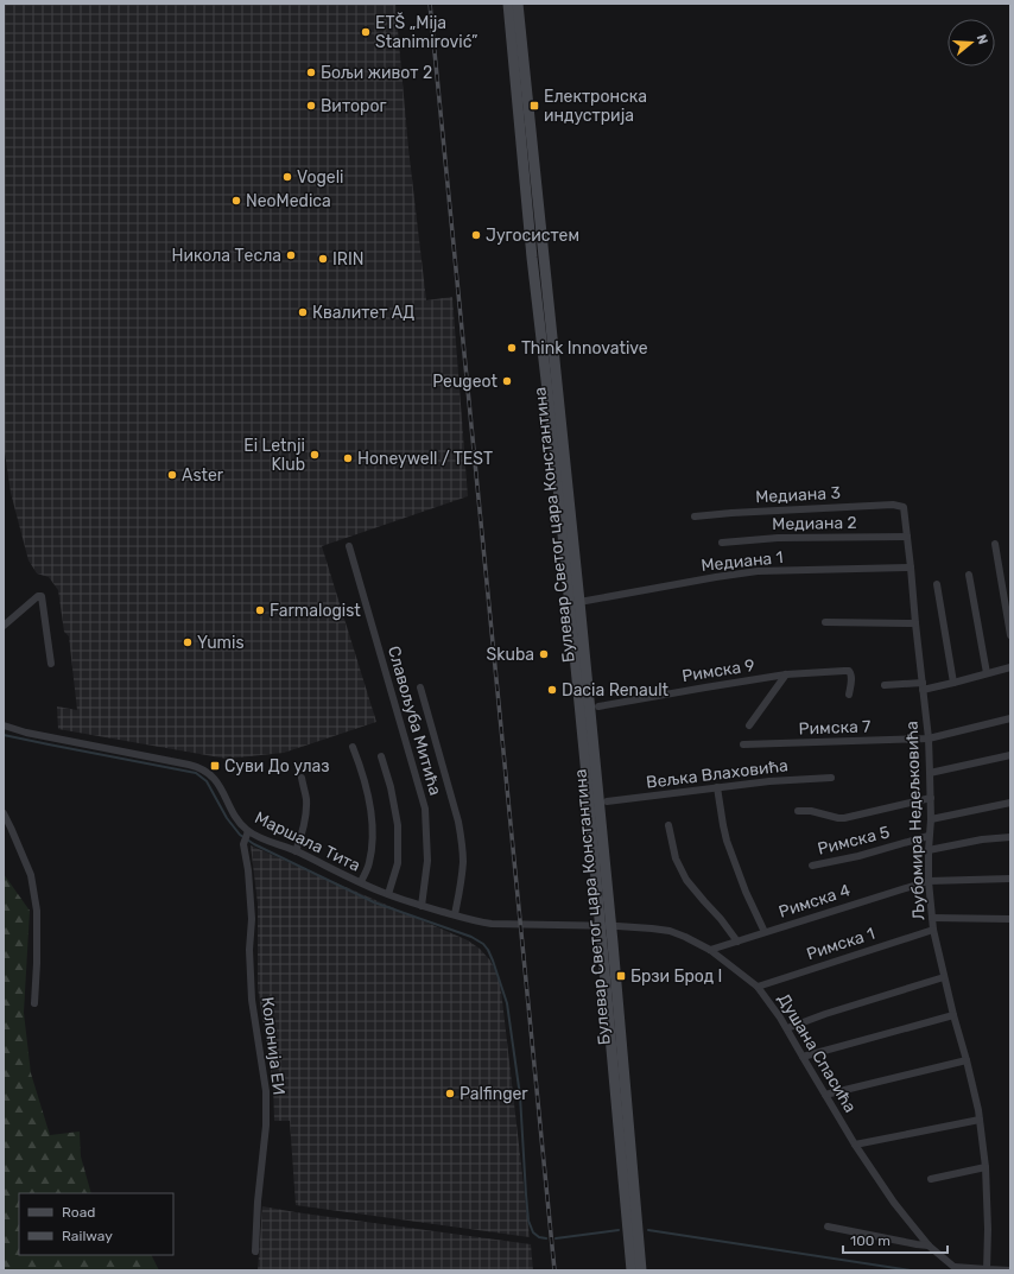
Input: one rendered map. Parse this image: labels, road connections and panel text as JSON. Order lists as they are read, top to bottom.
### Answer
{
  "streets": {
    "main road": ["Булевар Светог цара Константина"],
    "street": [
      "Медиана 3",
      "Медиана 2",
      "Медиана 1",
      "Римска 9",
      "Славољуба Митића",
      "Римска 7",
      "Вељка Влаховића",
      "Љубомира Недељковића",
      "Римска 5",
      "Маршала Тита",
      "Римска 4",
      "Римска 1",
      "Колонија ЕИ",
      "Душана Спасића"
    ]
  },
  "crossings": [
    ["Медиана 3", "Љубомира Недељковића"],
    ["Медиана 2", "Љубомира Недељковића"],
    ["Булевар Светог цара Константина", "Медиана 1"],
    ["Булевар Светог цара Константина", "Маршала Тита"],
    ["Булевар Светог цара Константина", "Душана Спасића"],
    ["Медиана 1", "Љубомира Недељковића"],
    ["Славољуба Митића", "Маршала Тита"],
    ["Римска 7", "Љубомира Недељковића"],
    ["Љубомира Недељковића", "Римска 5"],
    ["Љубомира Недељковића", "Римска 4"],
    ["Љубомира Недељковића", "Римска 1"],
    ["Маршала Тита", "Колонија ЕИ"],
    ["Маршала Тита", "Душана Спасића"],
    ["Римска 4", "Душана Спасића"],
    ["Римска 1", "Душана Спасића"]
  ],
  "places": {
    "other": [
      "ETŠ „Mija Stanimirović”",
      "Бољи живот 2",
      "Виторог",
      "Vogeli",
      "NeoMedica",
      "Југосистем",
      "Никола Тесла",
      "IRIN",
      "Квалитет АД",
      "Think Innovative",
      "Peugeot",
      "Ei Letnji Klub",
      "Honeywell / TEST",
      "Aster",
      "Farmalogist",
      "Yumis",
      "Skuba",
      "Dacia Renault",
      "Palfinger"
    ],
    "transit": ["Електронска индустрија", "Суви До улаз", "Брзи Брод I"]
  },
  "legend": ["Road", "Railway"],
  "scale_bar": "100 m",
  "north": "right"
}
